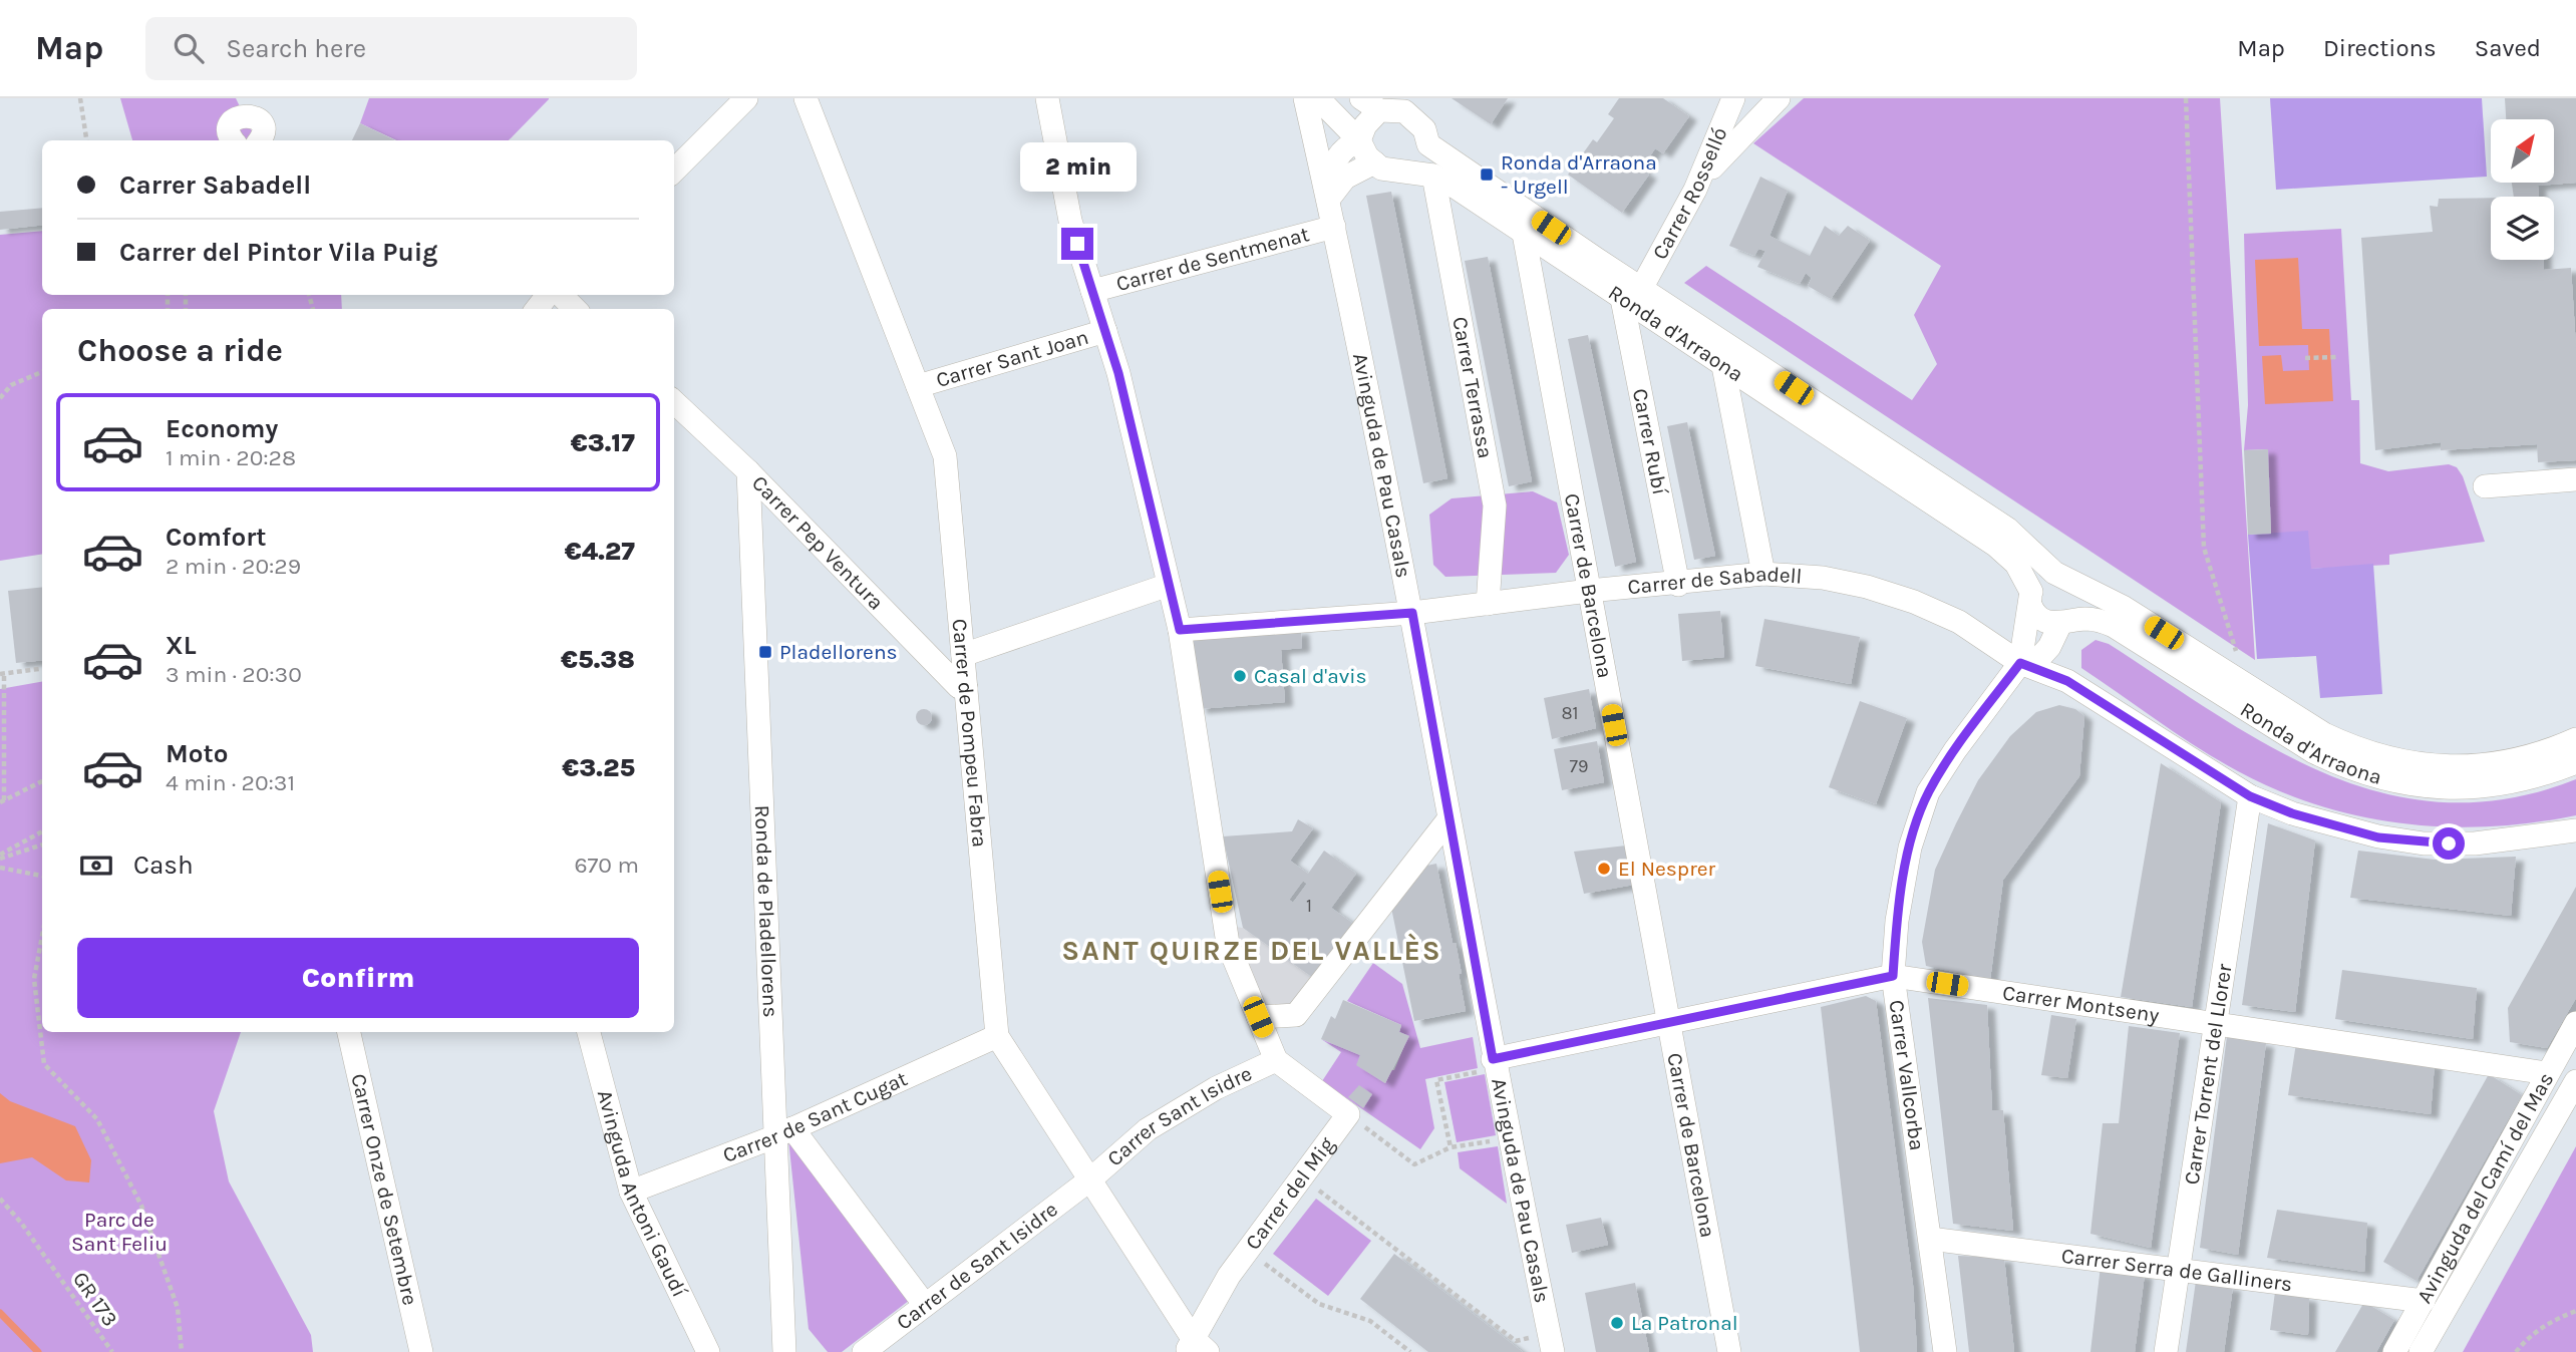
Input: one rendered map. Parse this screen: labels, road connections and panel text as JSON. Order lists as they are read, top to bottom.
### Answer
{
  "streets": {
    "street": [
      "Carrer Rosselló",
      "Carrer de Sentmenat",
      "Ronda d'Arraona",
      "Carrer Sant Joan",
      "Carrer Terrassa",
      "Carrer Rubí",
      "Avinguda de Pau Casals",
      "Carrer Pep Ventura",
      "Carrer de Sabadell",
      "Carrer de Barcelona",
      "Carrer de Pompeu Fabra",
      "Ronda de Pladellorens",
      "Carrer Montseny",
      "Carrer Torrent del Llorer",
      "Carrer Vallcorba",
      "Carrer de Sant Cugat",
      "Carrer Sant Isidre",
      "Avinguda del Camí del Mas",
      "Carrer Onze de Setembre",
      "Avinguda Antoni Gaudí",
      "Carrer del Mig",
      "Carrer de Sant Isidre",
      "Carrer Serra de Galliners"
    ],
    "path": ["GR 173"]
  },
  "crossings": [
    ["Carrer Rosselló", "Ronda d'Arraona"],
    ["Carrer de Sentmenat", "Avinguda de Pau Casals"],
    ["Ronda d'Arraona", "Carrer Terrassa"],
    ["Ronda d'Arraona", "Carrer Rubí"],
    ["Ronda d'Arraona", "Avinguda de Pau Casals"],
    ["Ronda d'Arraona", "Carrer de Barcelona"],
    ["Ronda d'Arraona", "Carrer Vallcorba"],
    ["Carrer Sant Joan", "Carrer de Pompeu Fabra"],
    ["Carrer Terrassa", "Carrer de Sabadell"],
    ["Carrer Rubí", "Carrer de Sabadell"],
    ["Avinguda de Pau Casals", "Carrer de Sabadell"],
    ["Avinguda de Pau Casals", "Carrer Montseny"],
    ["Carrer Pep Ventura", "Carrer de Pompeu Fabra"],
    ["Carrer Pep Ventura", "Ronda de Pladellorens"],
    ["Carrer de Sabadell", "Carrer de Barcelona"],
    ["Carrer de Sabadell", "Carrer Torrent del Llorer"],
    ["Carrer de Sabadell", "Carrer Vallcorba"],
    ["Carrer de Barcelona", "Carrer Montseny"],
    ["Carrer de Pompeu Fabra", "Carrer de Sant Cugat"],
    ["Carrer de Pompeu Fabra", "Carrer Sant Isidre"],
    ["Carrer de Pompeu Fabra", "Carrer del Mig"],
    ["Carrer de Pompeu Fabra", "Carrer de Sant Isidre"],
    ["Ronda de Pladellorens", "Carrer de Sant Cugat"],
    ["Carrer Montseny", "Carrer Torrent del Llorer"],
    ["Carrer Montseny", "Carrer Vallcorba"],
    ["Carrer Montseny", "Avinguda del Camí del Mas"],
    ["Carrer Torrent del Llorer", "Carrer Serra de Galliners"],
    ["Carrer Vallcorba", "Carrer Serra de Galliners"],
    ["Carrer de Sant Cugat", "Avinguda Antoni Gaudí"],
    ["Carrer Sant Isidre", "Carrer de Sant Isidre"],
    ["Avinguda del Camí del Mas", "Carrer Serra de Galliners"]
  ],
  "districts": ["SANT QUIRZE DEL VALLÈS"],
  "parks": ["Parc de Sant Feliu"],
  "places": {
    "transit": ["Ronda d'Arraona - Urgell", "Pladellorens"],
    "other": ["Casal d'avis", "El Nesprer", "La Patronal"]
  },
  "house_numbers": ["81", "79", "1"],
  "north": "top right",
  "page": {
    "header": "Map",
    "search": "Search here",
    "nav": ["Map", "Directions", "Saved"],
    "banner": ["Carrer Sabadell", "Carrer del Pintor Vila Puig"],
    "bubble": "2 min",
    "heading": "Choose a ride",
    "list": [
      {
        "name": "Economy",
        "note": "1 min · 20:28",
        "value": "€3.17"
      },
      {
        "name": "Comfort",
        "note": "2 min · 20:29",
        "value": "€4.27"
      },
      {
        "name": "XL",
        "note": "3 min · 20:30",
        "value": "€5.38"
      },
      {
        "name": "Moto",
        "note": "4 min · 20:31",
        "value": "€3.25"
      }
    ],
    "pay": ["Cash", "670 m"],
    "buttons": "Confirm"
  }
}
